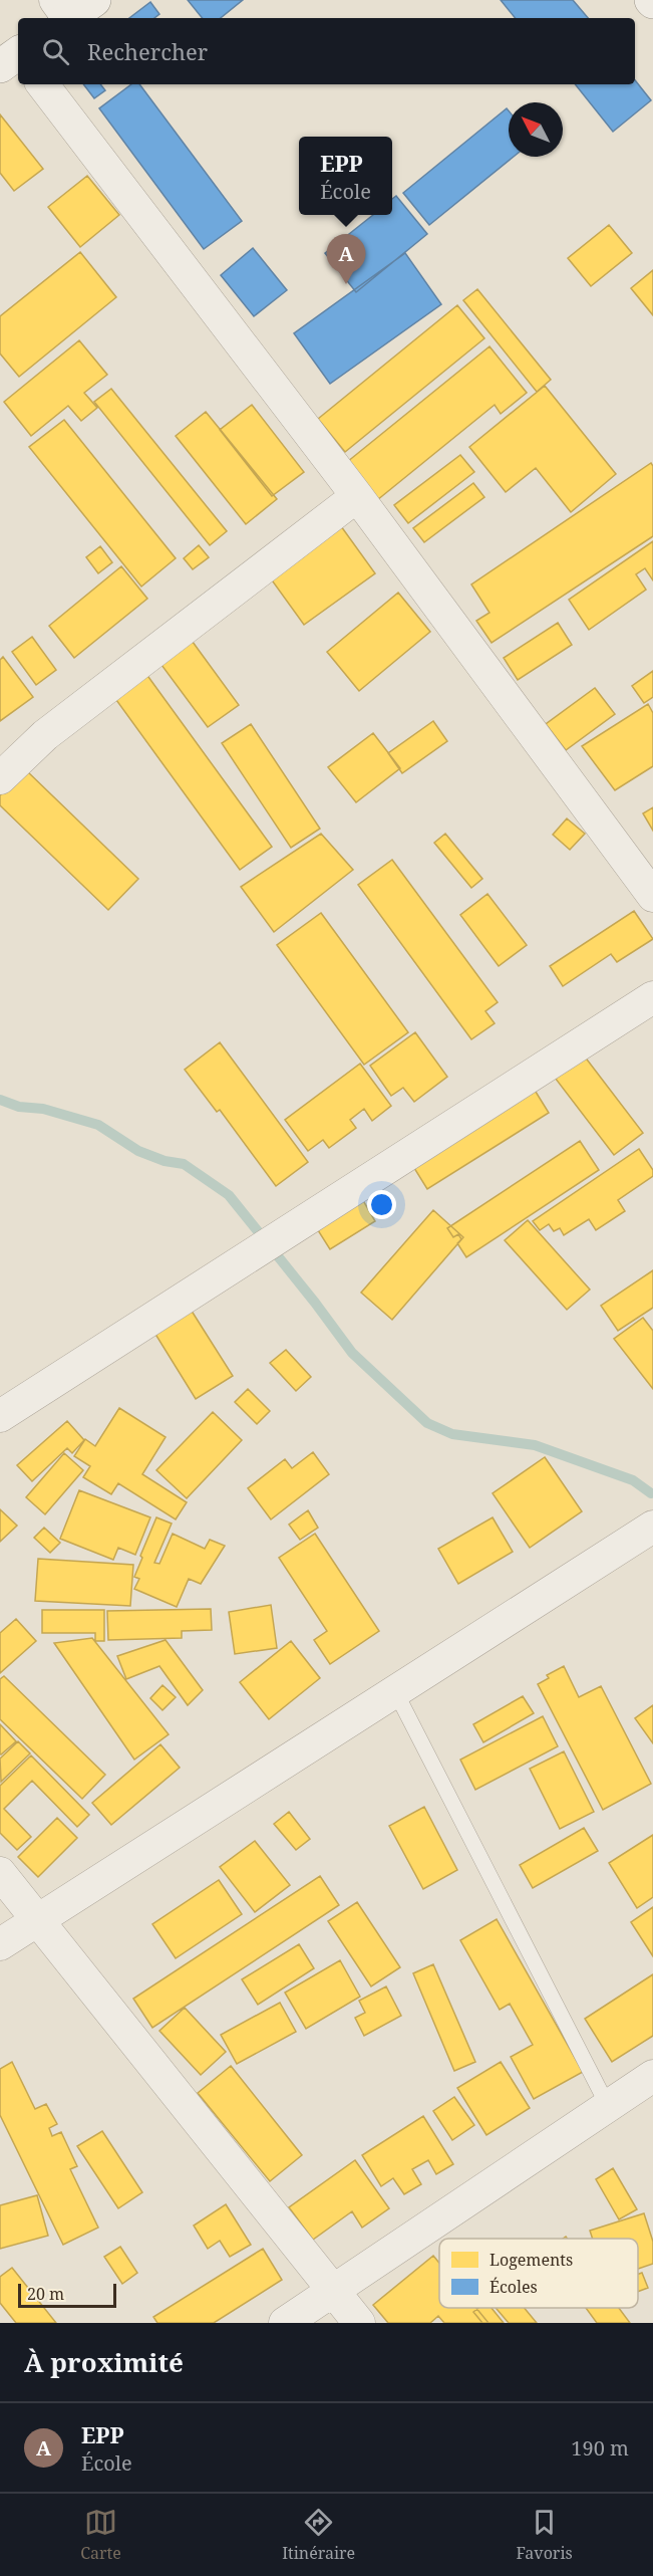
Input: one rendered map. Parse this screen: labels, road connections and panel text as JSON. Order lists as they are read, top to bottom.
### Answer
{
  "legend": ["Logements", "Écoles"],
  "scale_bar": "20 m",
  "north": "top left",
  "page": {
    "search": "Rechercher",
    "popup": ["EPP", "École"],
    "pins": "A",
    "scale": "20 m",
    "heading": "À proximité",
    "list": [
      {
        "mark": "A",
        "name": "EPP",
        "note": "École",
        "value": "190 m"
      }
    ],
    "nav": ["Carte", "Itinéraire", "Favoris"]
  }
}
